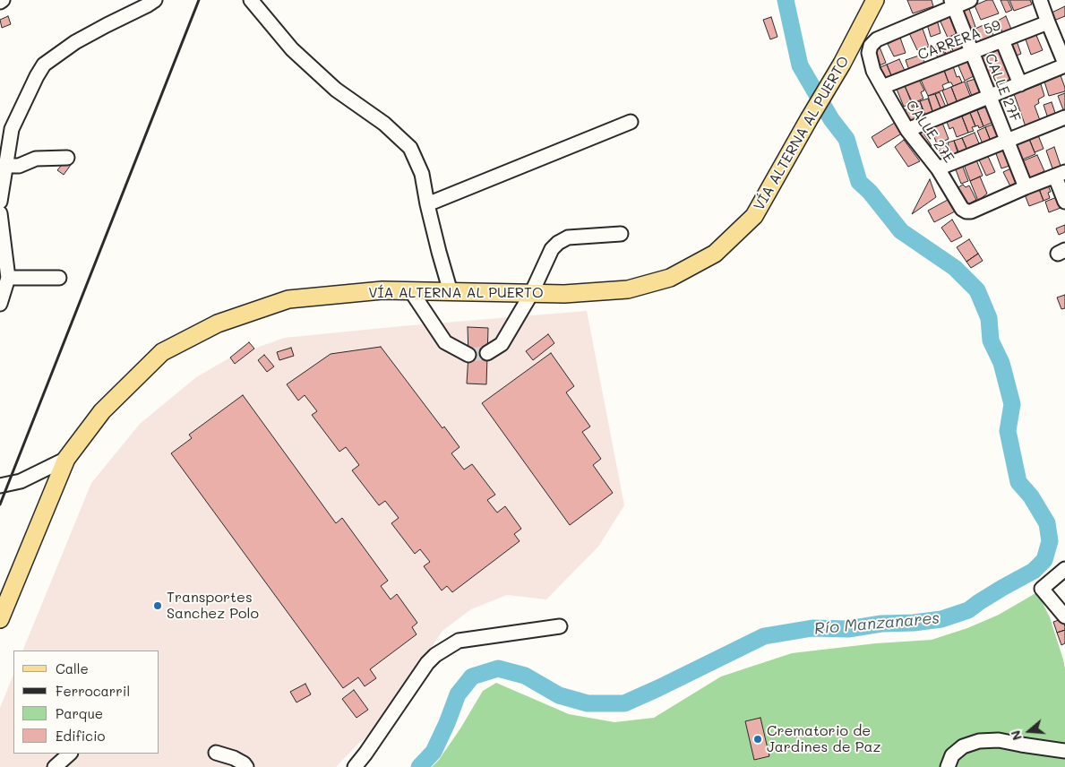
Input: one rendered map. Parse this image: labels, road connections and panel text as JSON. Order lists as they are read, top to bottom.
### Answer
{
  "streets": {
    "main road": ["VÍA ALTERNA AL PUERTO"],
    "street": ["CARRERA 59", "CALLE 27F", "CALLE 27E"]
  },
  "crossings": [
    ["CARRERA 59", "CALLE 27F"],
    ["CARRERA 59", "CALLE 27E"],
    ["CALLE 27F", "CALLE 27E"]
  ],
  "water": ["Río Manzanares"],
  "places": ["Transportes Sanchez Polo", "Crematorio de Jardines de Paz"],
  "legend": [
    "Calle",
    "Ferrocarril",
    "Parque",
    "Edificio"
  ],
  "north": "left"
}
